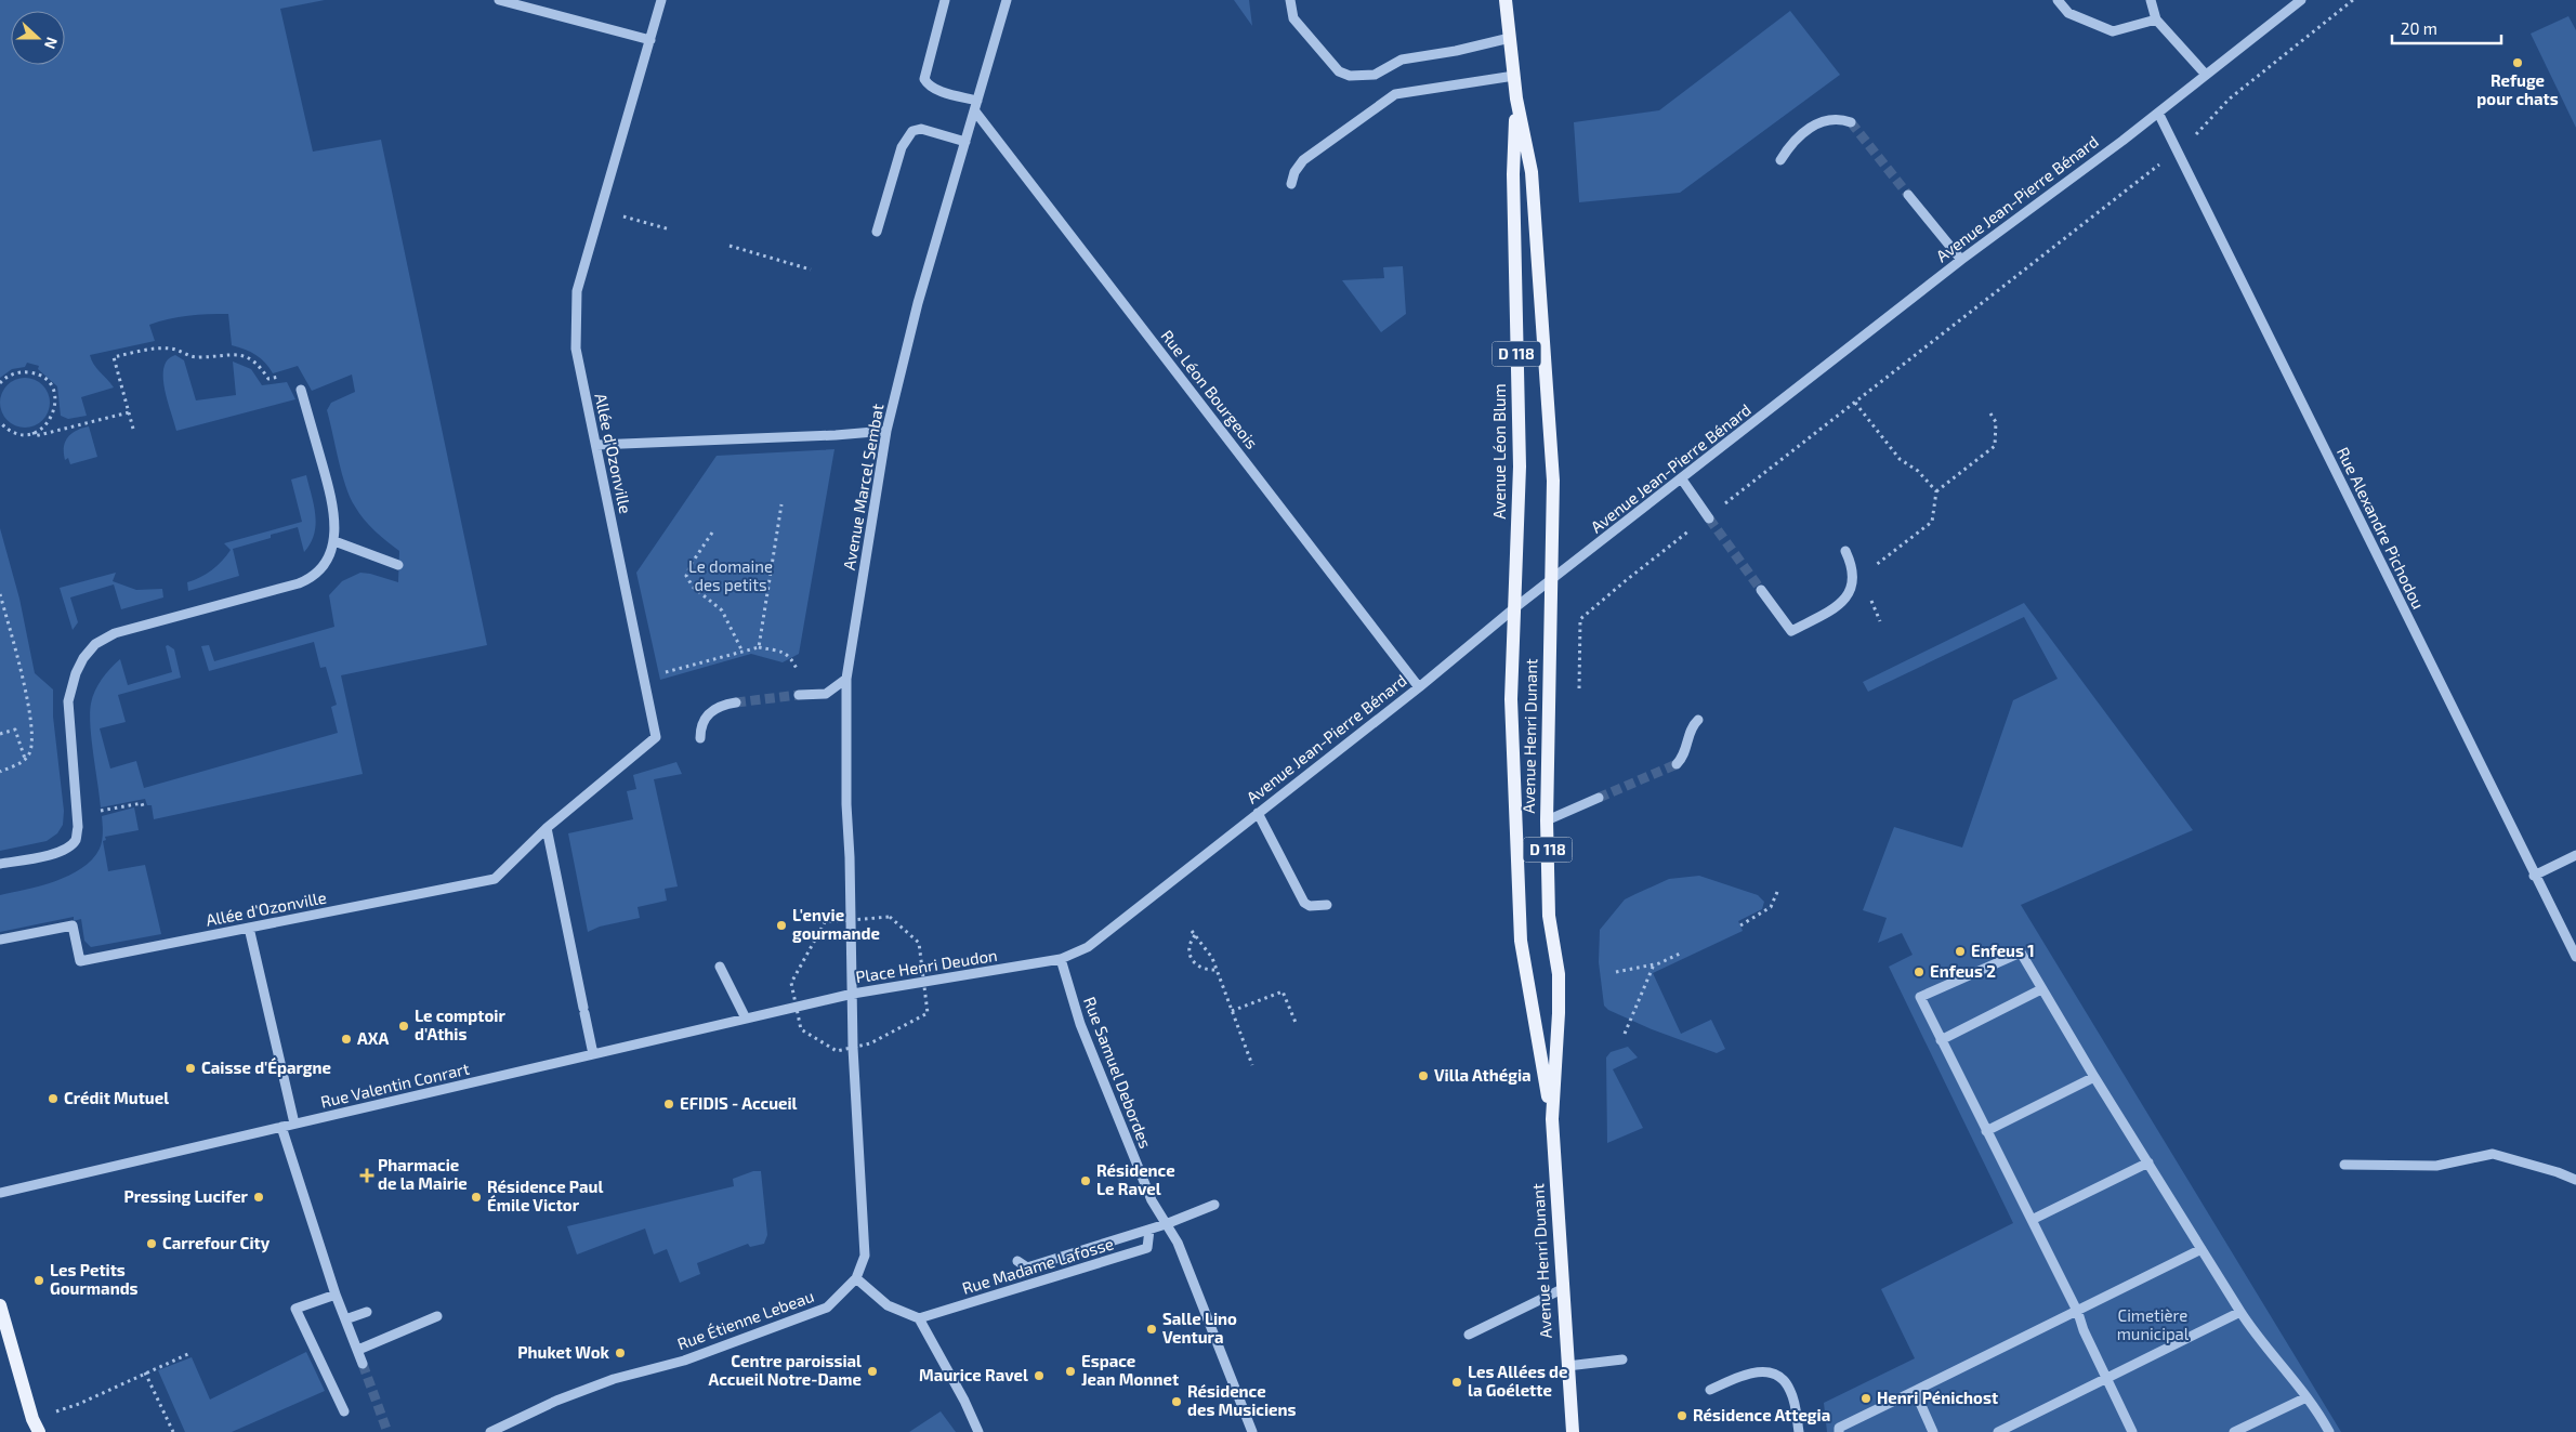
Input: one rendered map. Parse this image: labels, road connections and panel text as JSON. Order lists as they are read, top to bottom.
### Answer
{
  "streets": {
    "main road": ["D 118", "Avenue Léon Blum", "Avenue Henri Dunant"],
    "street": [
      "Avenue Jean-Pierre Bénard",
      "Rue Léon Bourgeois",
      "Allée d'Ozonville",
      "Avenue Marcel Sembat",
      "Rue Alexandre Pichodou",
      "Place Henri Deudon",
      "Rue Samuel Debordes",
      "Rue Valentin Conrart",
      "Rue Madame Lafosse",
      "Rue Étienne Lebeau"
    ]
  },
  "crossings": [
    ["Avenue Jean-Pierre Bénard", "Rue Léon Bourgeois"],
    ["Avenue Jean-Pierre Bénard", "Avenue Léon Blum"],
    ["Avenue Jean-Pierre Bénard", "Rue Alexandre Pichodou"],
    ["Avenue Jean-Pierre Bénard", "Avenue Henri Dunant"],
    ["Avenue Jean-Pierre Bénard", "Place Henri Deudon"],
    ["Avenue Jean-Pierre Bénard", "Rue Samuel Debordes"],
    ["Rue Léon Bourgeois", "Avenue Marcel Sembat"],
    ["Avenue Léon Blum", "Avenue Henri Dunant"],
    ["Avenue Marcel Sembat", "Place Henri Deudon"],
    ["Avenue Marcel Sembat", "Rue Étienne Lebeau"],
    ["Place Henri Deudon", "Rue Samuel Debordes"],
    ["Place Henri Deudon", "Rue Valentin Conrart"],
    ["Place Henri Deudon", "Rue Étienne Lebeau"]
  ],
  "parks": ["Le domaine des petits", "Cimetière municipal"],
  "places": {
    "other": [
      "Refuge pour chats",
      "L'envie gourmande",
      "Enfeus 1",
      "Enfeus 2",
      "Le comptoir d'Athis",
      "AXA",
      "Caisse d'Épargne",
      "Villa Athégia",
      "Crédit Mutuel",
      "EFIDIS - Accueil",
      "Résidence Le Ravel",
      "Pressing Lucifer",
      "Résidence Paul Émile Victor",
      "Carrefour City",
      "Les Petits Gourmands",
      "Salle Lino Ventura",
      "Phuket Wok",
      "Centre paroissial Accueil Notre-Dame",
      "Espace Jean Monnet",
      "Maurice Ravel",
      "Les Allées de la Goélette",
      "Henri Pénichost",
      "Résidence des Musiciens",
      "Résidence Attegia"
    ],
    "health": ["Pharmacie de la Mairie"]
  },
  "scale_bar": "20 m",
  "north": "right"
}
